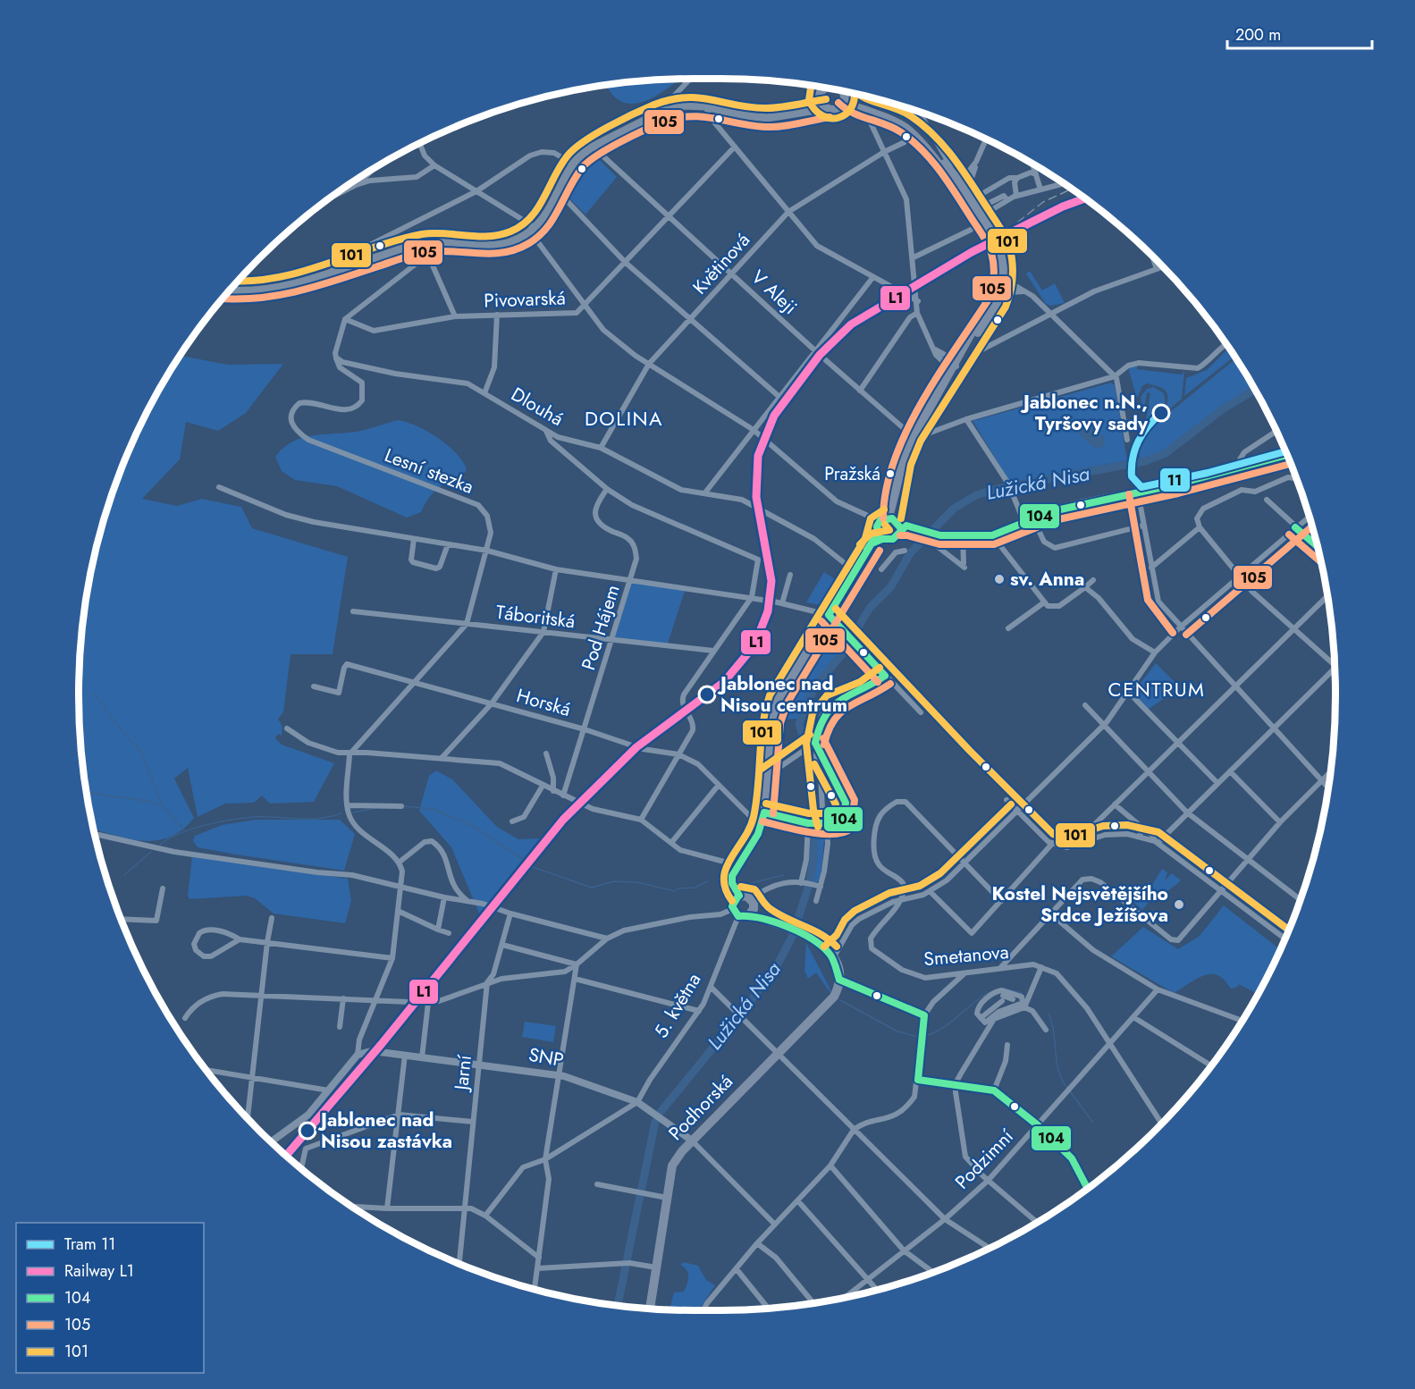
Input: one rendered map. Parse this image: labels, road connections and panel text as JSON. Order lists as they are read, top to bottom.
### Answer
{
  "streets": {
    "main road": ["Podhorská"],
    "street": [
      "Květinová",
      "V Aleji",
      "Pivovarská",
      "Dlouhá",
      "Lesní stezka",
      "Táboritská",
      "Pod Hájem",
      "Horská",
      "Smetanova",
      "5. května",
      "SNP",
      "Jarní",
      "Podzimní"
    ]
  },
  "crossings": [
    ["Květinová", "V Aleji"],
    ["Květinová", "Dlouhá"],
    ["V Aleji", "Pivovarská"],
    ["Dlouhá", "Lesní stezka"],
    ["Lesní stezka", "Táboritská"],
    ["Lesní stezka", "Horská"],
    ["Táboritská", "Pod Hájem"],
    ["Pod Hájem", "Horská"],
    ["5. května", "SNP"],
    ["5. května", "Podhorská"],
    ["SNP", "Jarní"],
    ["SNP", "Podhorská"]
  ],
  "districts": ["DOLINA", "CENTRUM"],
  "water": ["Lužická Nisa"],
  "places": [
    "Jablonec n.N., Tyršovy sady",
    "Pražská",
    "sv. Anna",
    "Jablonec nad Nisou centrum",
    "Kostel Nejsvětějšího Srdce Ježíšova",
    "Jablonec nad Nisou zastávka"
  ],
  "lines": [
    "transit line 101",
    "transit line 105",
    "rail line L1",
    "tram line 11",
    "transit line 104"
  ],
  "legend": [
    "Tram 11",
    "Railway L1",
    "104",
    "105",
    "101"
  ],
  "scale_bar": "200 m"
}
